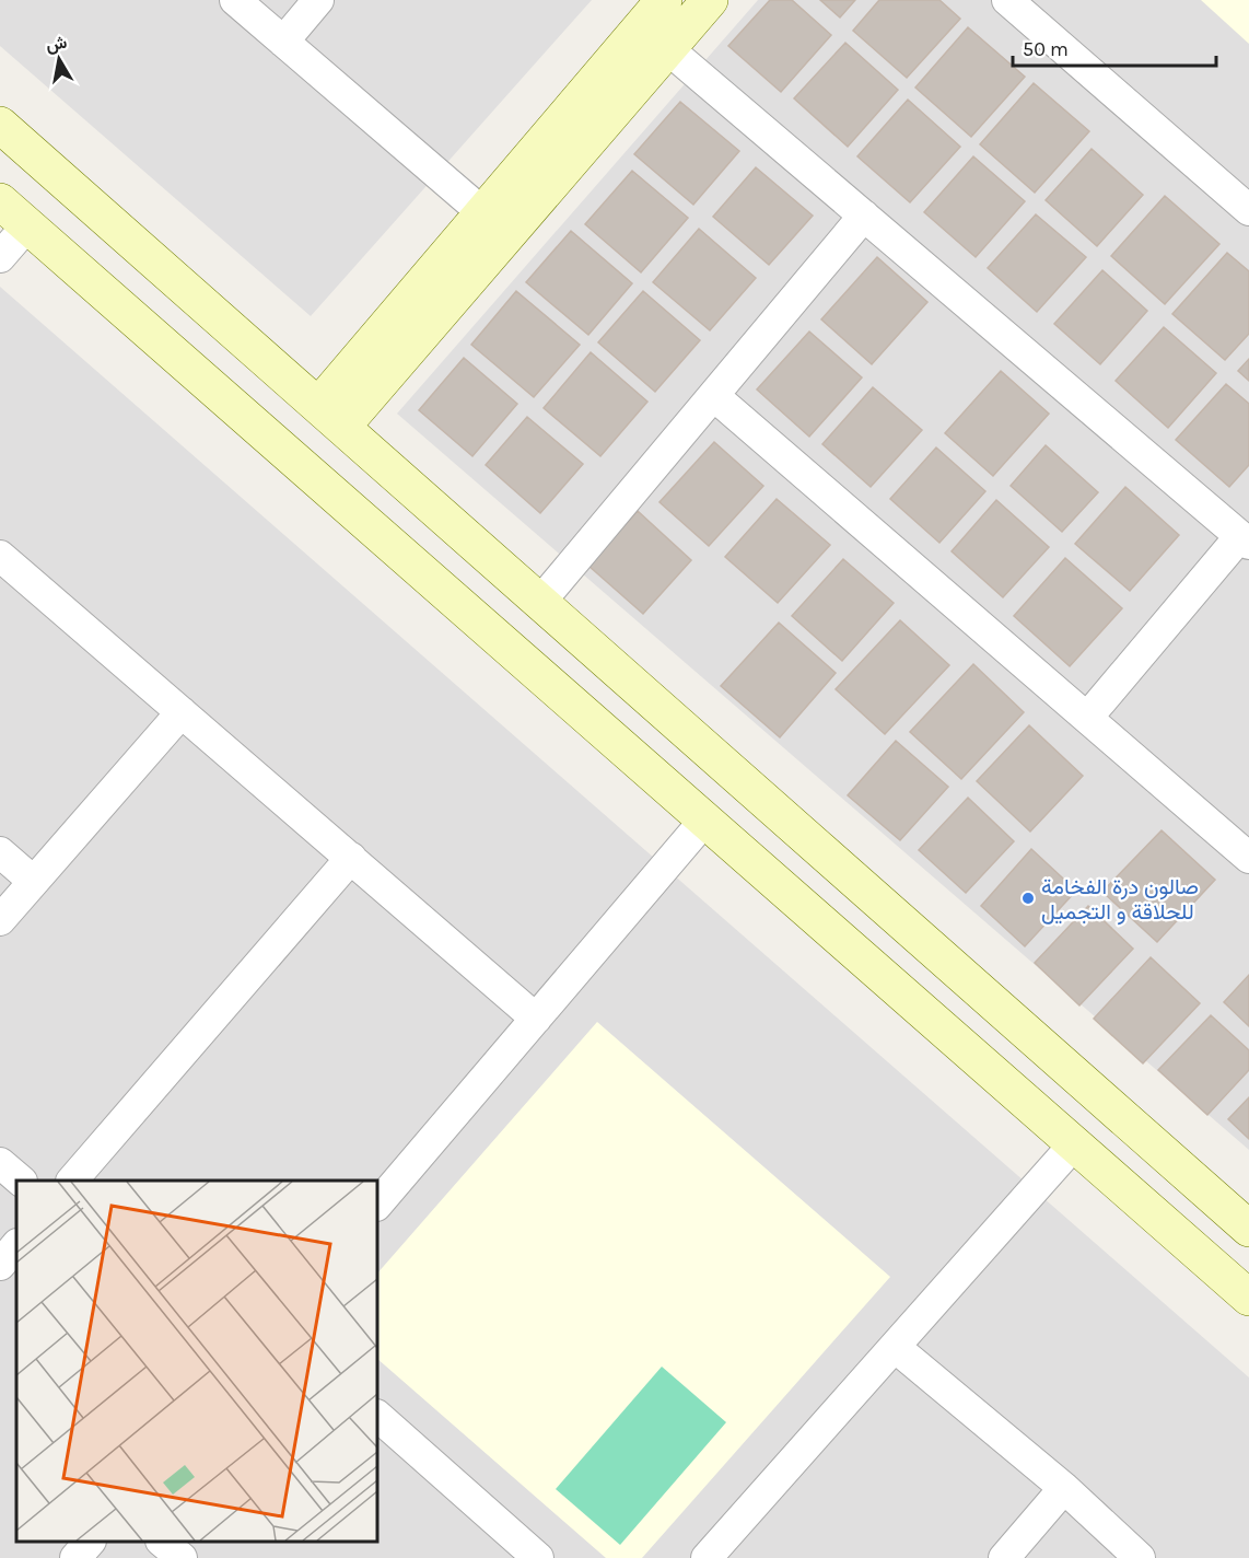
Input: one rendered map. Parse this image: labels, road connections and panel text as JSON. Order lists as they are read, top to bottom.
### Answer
{
  "places": ["صالون درة الفخامة للحلاقة و التجميل"],
  "scale_bar": "50 m",
  "north": "top"
}
